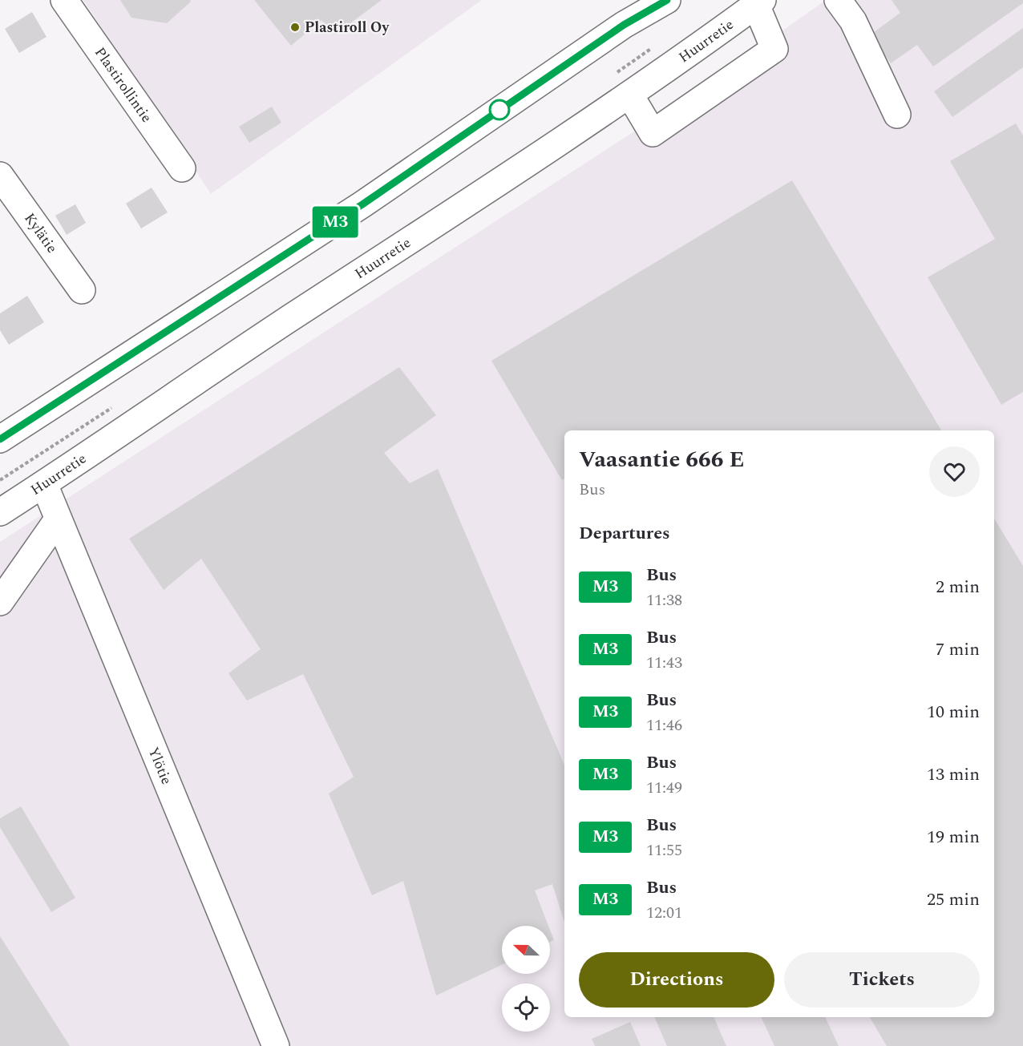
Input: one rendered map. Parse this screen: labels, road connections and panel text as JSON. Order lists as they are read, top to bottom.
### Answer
{
  "streets": {
    "main road": [
      "Huurretie",
      "Plastirollintie",
      "Kylätie",
      "Ylötie"
    ]
  },
  "crossings": [
    ["Huurretie", "Ylötie"]
  ],
  "places": ["Plastiroll Oy"],
  "lines": ["bus line M3"],
  "north": "left",
  "page": {
    "on_map": "M3",
    "heading": [
      ["Vaasantie 666 E", "Bus"],
      "Departures"
    ],
    "list": [
      {
        "mark": "M3",
        "name": "Bus",
        "note": "11:38",
        "value": "2 min"
      },
      {
        "mark": "M3",
        "name": "Bus",
        "note": "11:43",
        "value": "7 min"
      },
      {
        "mark": "M3",
        "name": "Bus",
        "note": "11:46",
        "value": "10 min"
      },
      {
        "mark": "M3",
        "name": "Bus",
        "note": "11:49",
        "value": "13 min"
      },
      {
        "mark": "M3",
        "name": "Bus",
        "note": "11:55",
        "value": "19 min"
      },
      {
        "mark": "M3",
        "name": "Bus",
        "note": "12:01",
        "value": "25 min"
      }
    ],
    "buttons": ["Directions", "Tickets"]
  }
}
